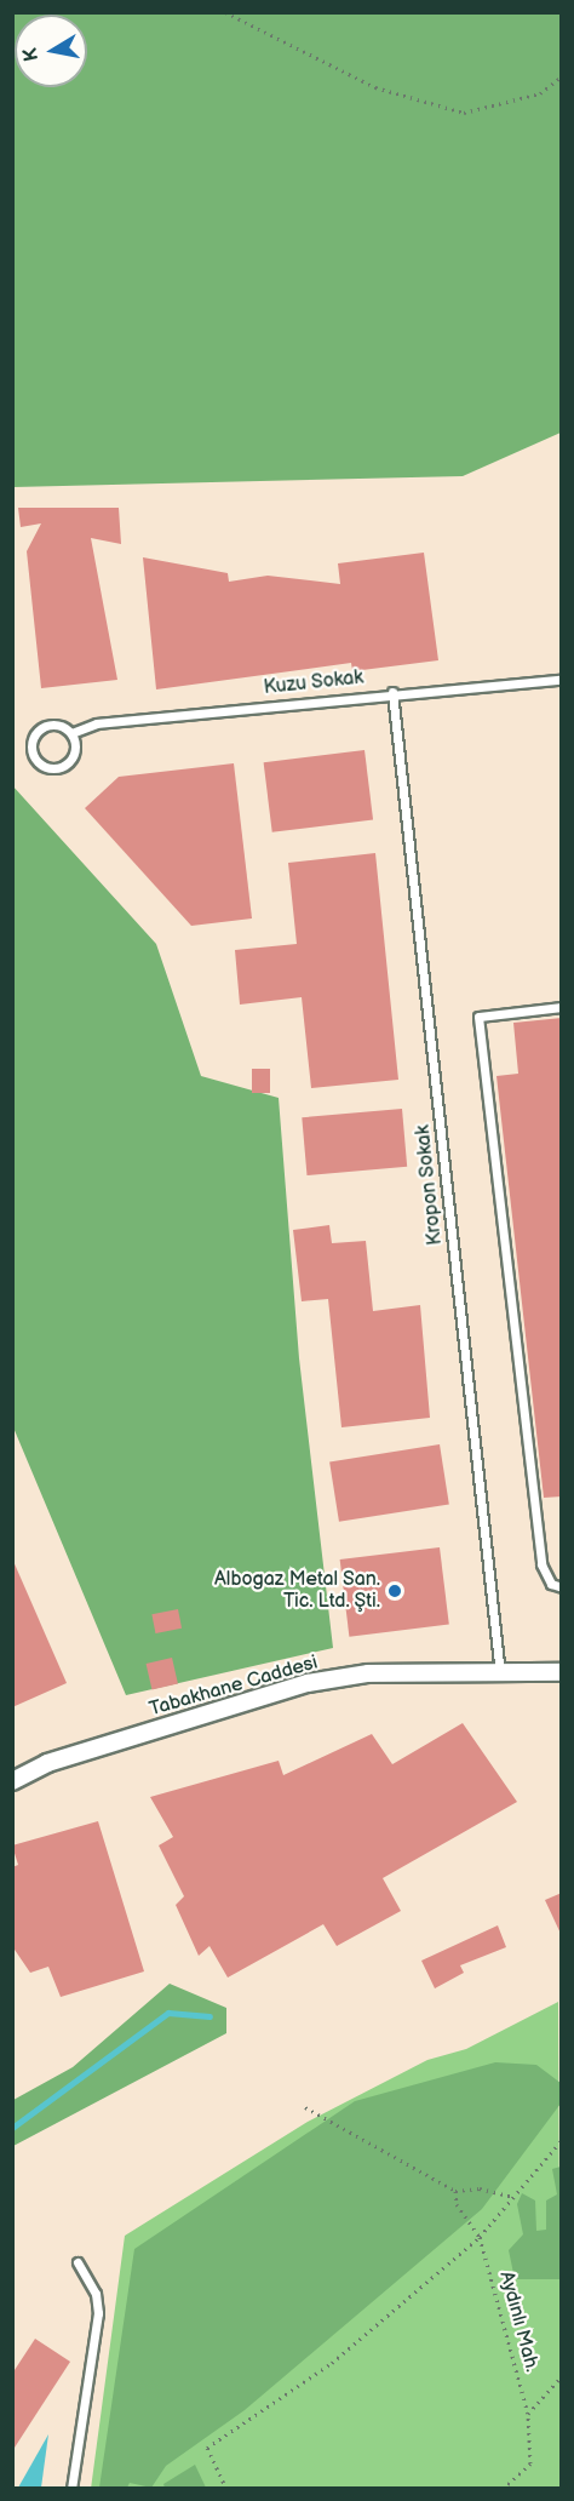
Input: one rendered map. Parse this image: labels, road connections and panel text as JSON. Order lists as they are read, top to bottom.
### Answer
{
  "streets": {
    "street": ["Tabakhane Caddesi"],
    "lane": ["Kuzu Sokak", "Kropon Sokak"],
    "path": ["Aydınlı Mah."]
  },
  "crossings": [
    ["Kuzu Sokak", "Kropon Sokak"],
    ["Kropon Sokak", "Tabakhane Caddesi"]
  ],
  "places": ["Albogaz Metal San. Tic. Ltd. Şti."],
  "north": "left"
}
